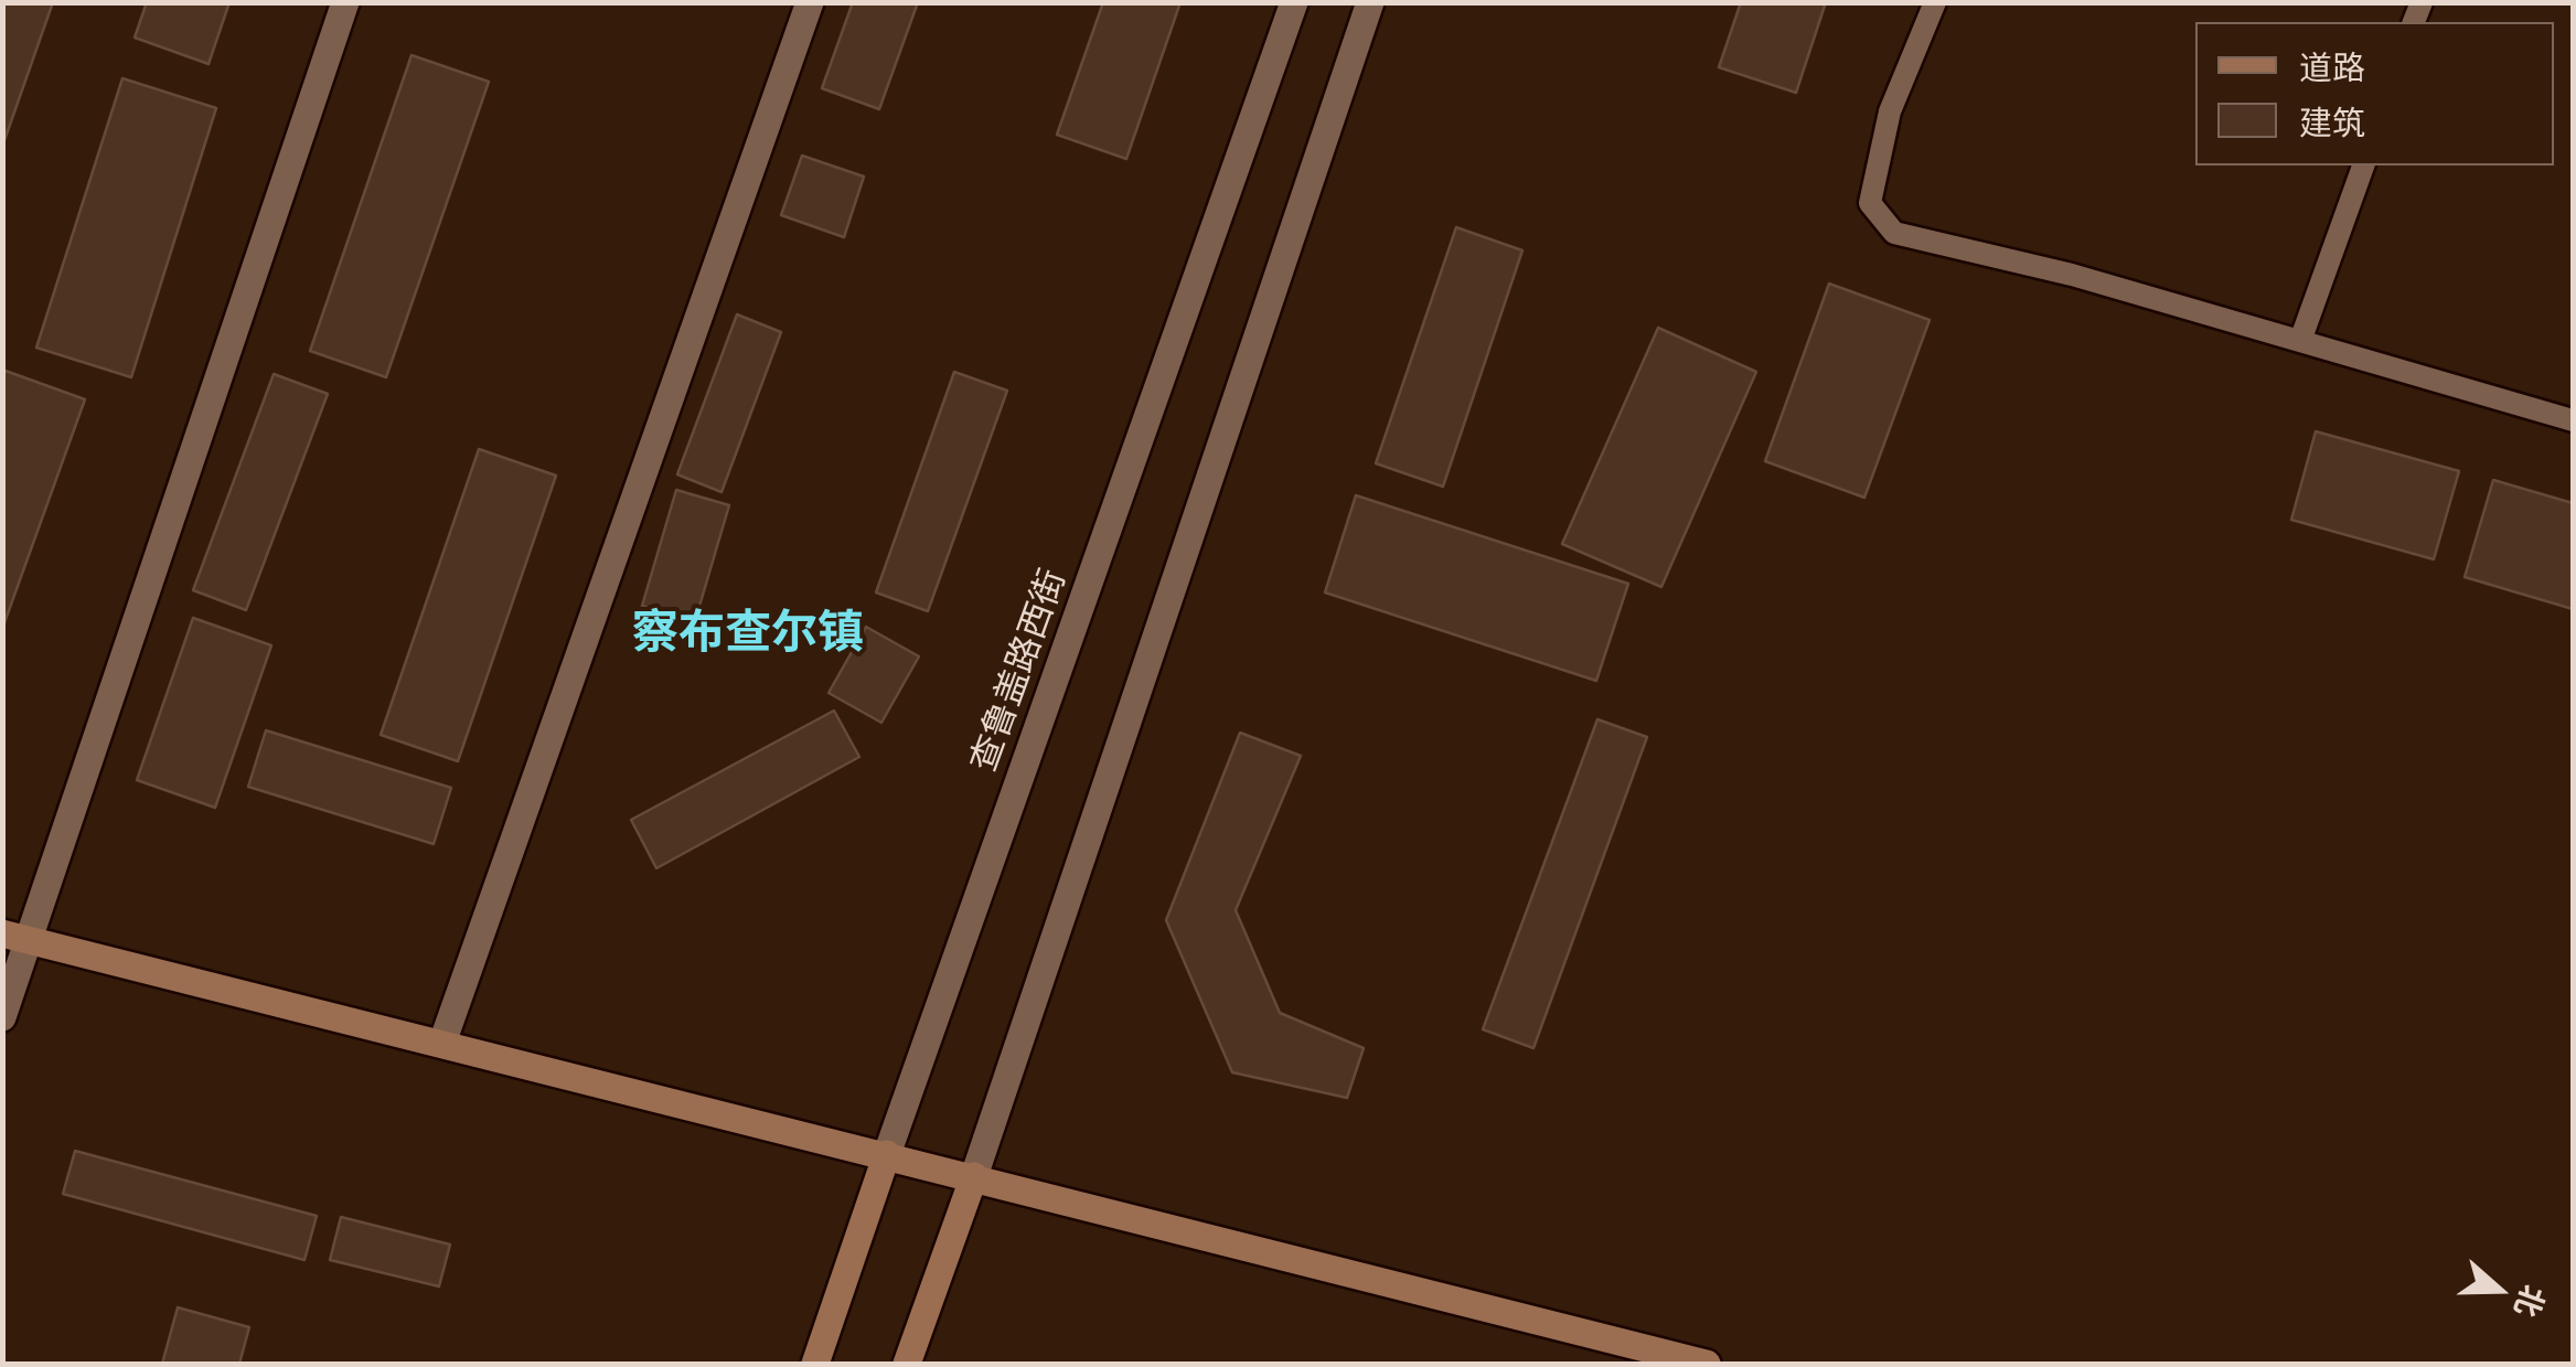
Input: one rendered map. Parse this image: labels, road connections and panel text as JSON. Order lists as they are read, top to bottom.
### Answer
{
  "streets": {
    "main road": ["查鲁盖路西街"]
  },
  "districts": ["察布查尔镇"],
  "legend": ["道路", "建筑"],
  "north": "right"
}
